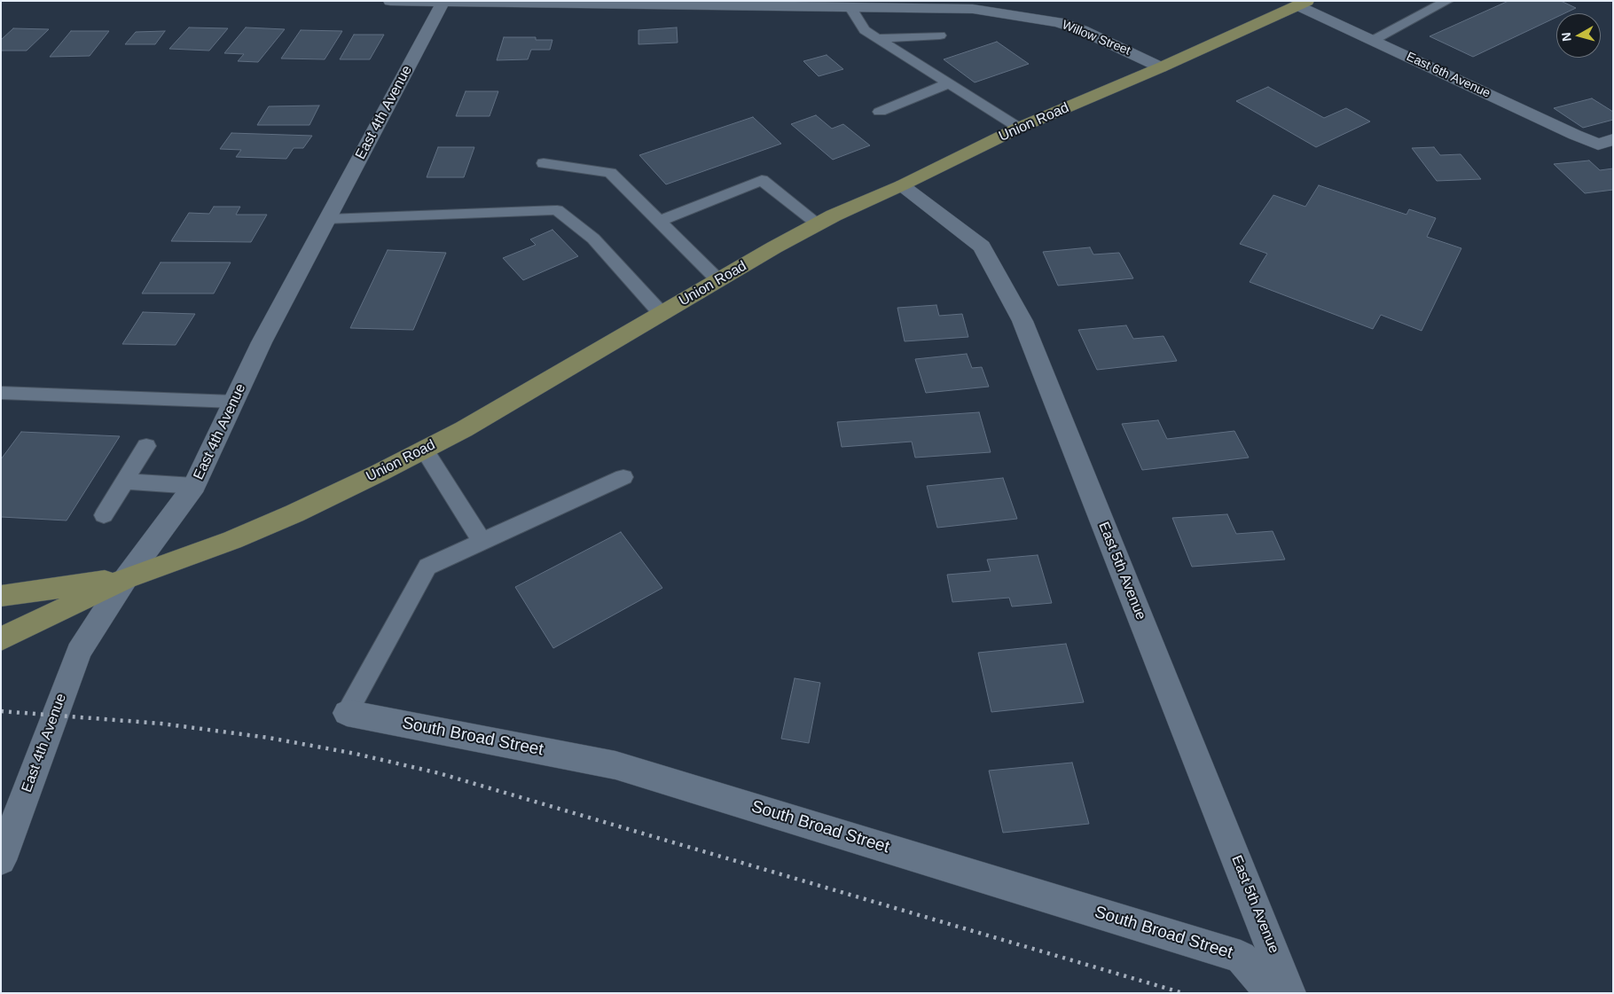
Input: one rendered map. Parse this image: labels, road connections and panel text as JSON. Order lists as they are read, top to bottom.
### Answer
{
  "streets": {
    "main road": ["Union Road"],
    "street": [
      "Willow Street",
      "East 6th Avenue",
      "East 4th Avenue",
      "East 5th Avenue",
      "South Broad Street"
    ]
  },
  "crossings": [
    ["Willow Street", "East 4th Avenue"],
    ["Willow Street", "Union Road"],
    ["East 6th Avenue", "Union Road"],
    ["East 4th Avenue", "Union Road"],
    ["Union Road", "East 5th Avenue"]
  ],
  "north": "left"
}
